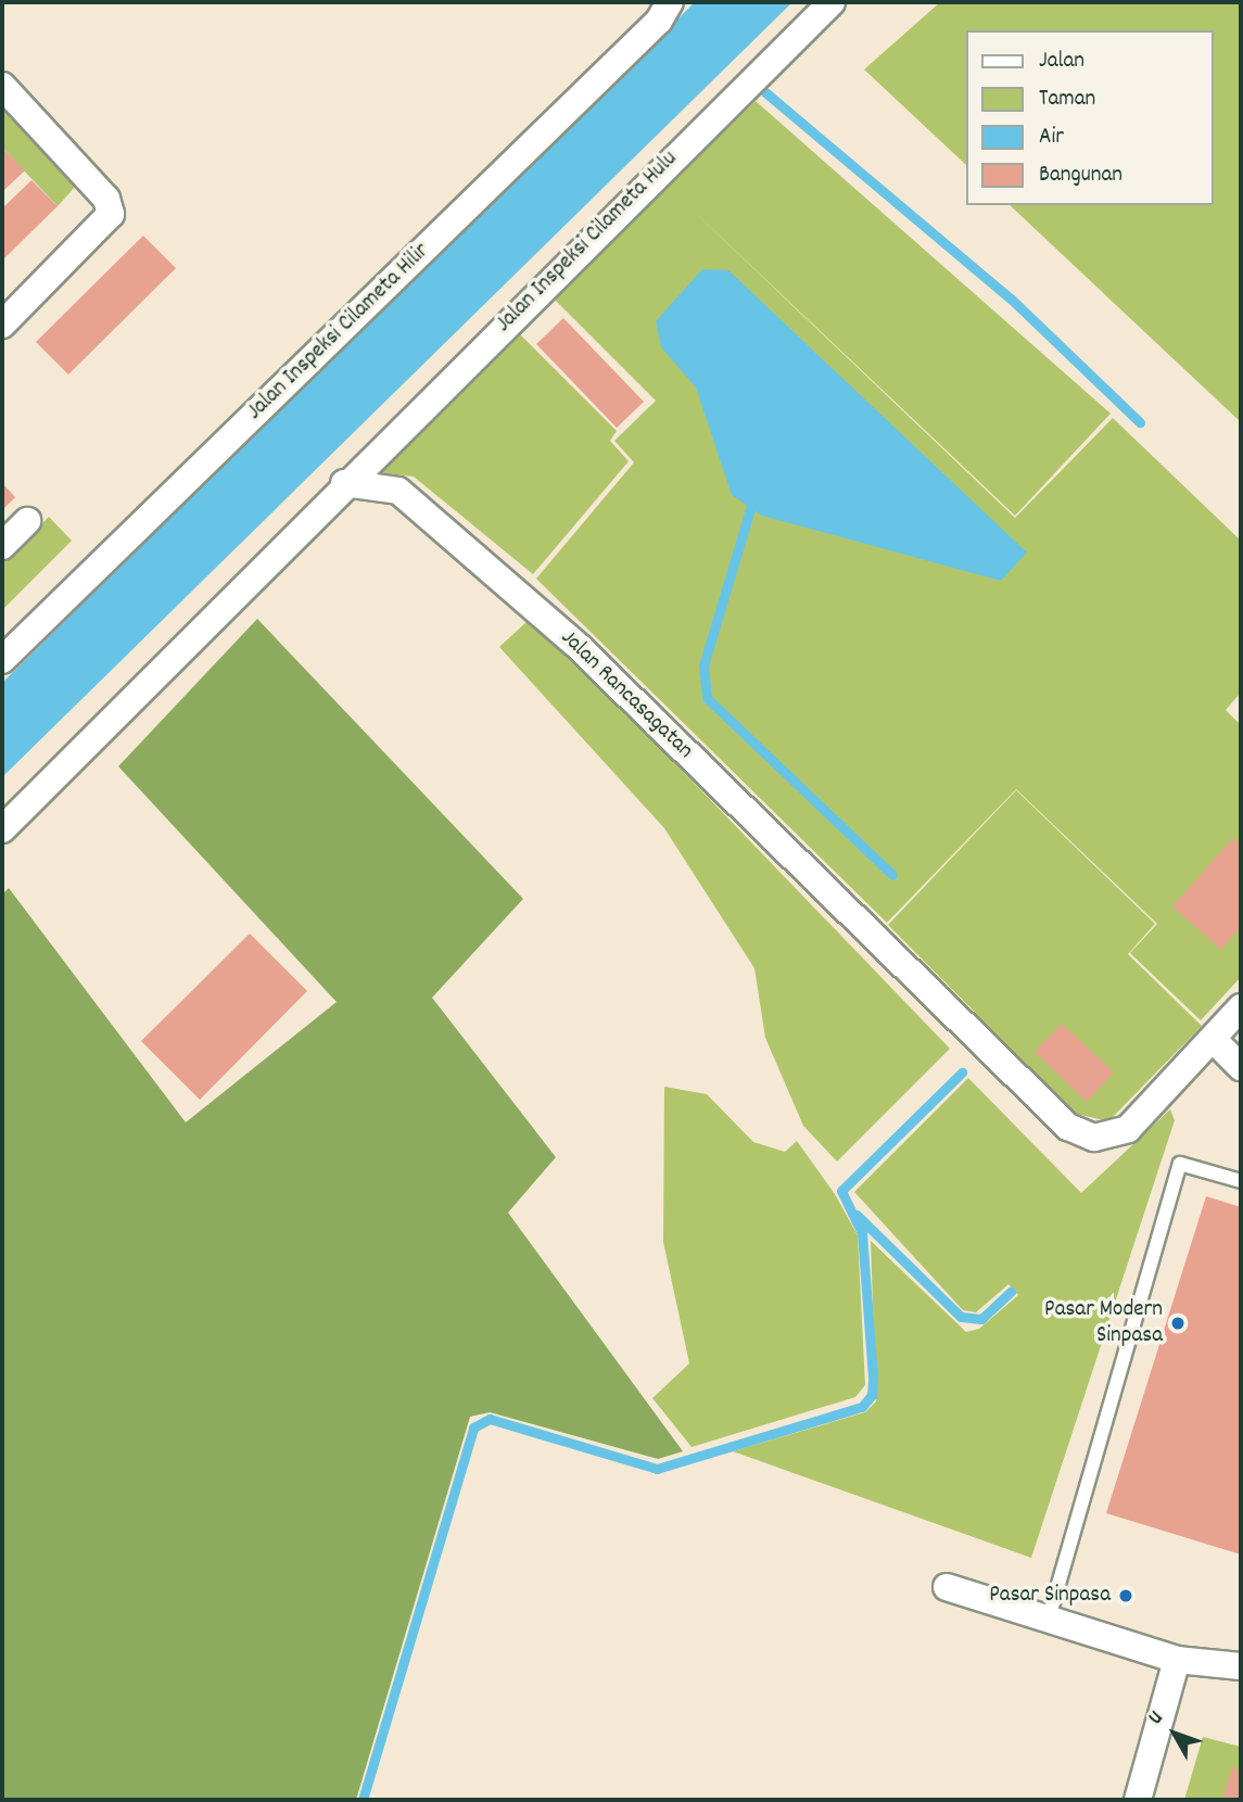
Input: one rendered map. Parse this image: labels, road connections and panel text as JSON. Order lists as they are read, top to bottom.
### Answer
{
  "streets": {
    "street": ["Jalan Inspeksi Cilameta Hulu", "Jalan Inspeksi Cilameta Hilir", "Jalan Rancasagatan"]
  },
  "crossings": [
    ["Jalan Inspeksi Cilameta Hulu", "Jalan Rancasagatan"]
  ],
  "places": ["Pasar Modern Sinpasa", "Pasar Sinpasa"],
  "legend": [
    "Jalan",
    "Taman",
    "Air",
    "Bangunan"
  ],
  "north": "top left"
}
